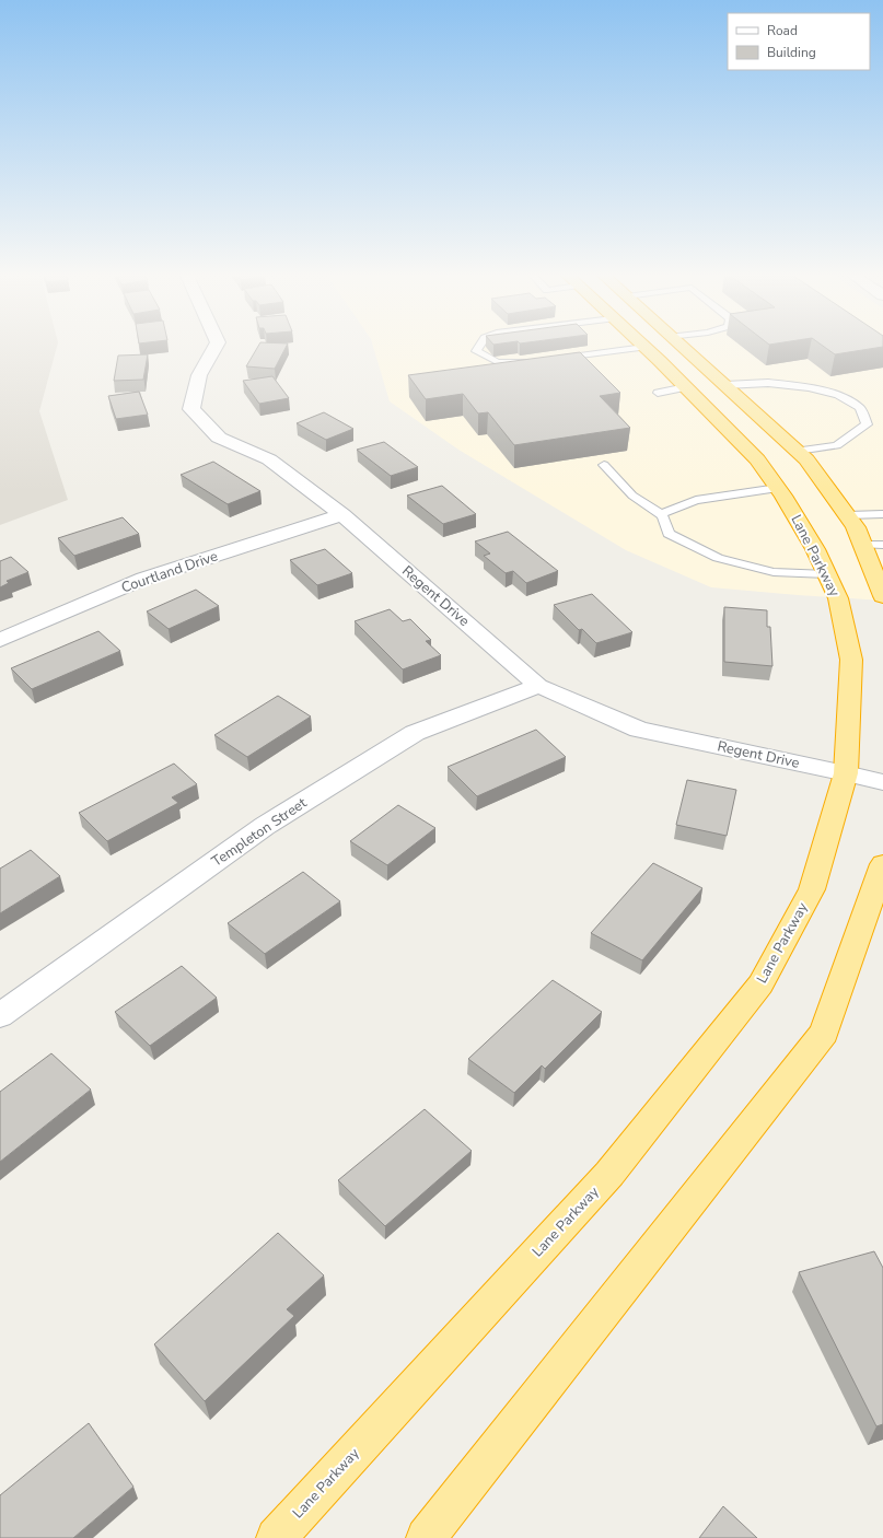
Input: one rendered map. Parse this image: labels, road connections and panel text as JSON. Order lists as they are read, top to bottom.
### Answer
{
  "streets": {
    "highway": ["Lane Parkway"],
    "street": ["Courtland Drive", "Regent Drive", "Templeton Street"]
  },
  "crossings": [
    ["Lane Parkway", "Regent Drive"],
    ["Courtland Drive", "Regent Drive"],
    ["Regent Drive", "Templeton Street"]
  ],
  "legend": ["Road", "Building"]
}
